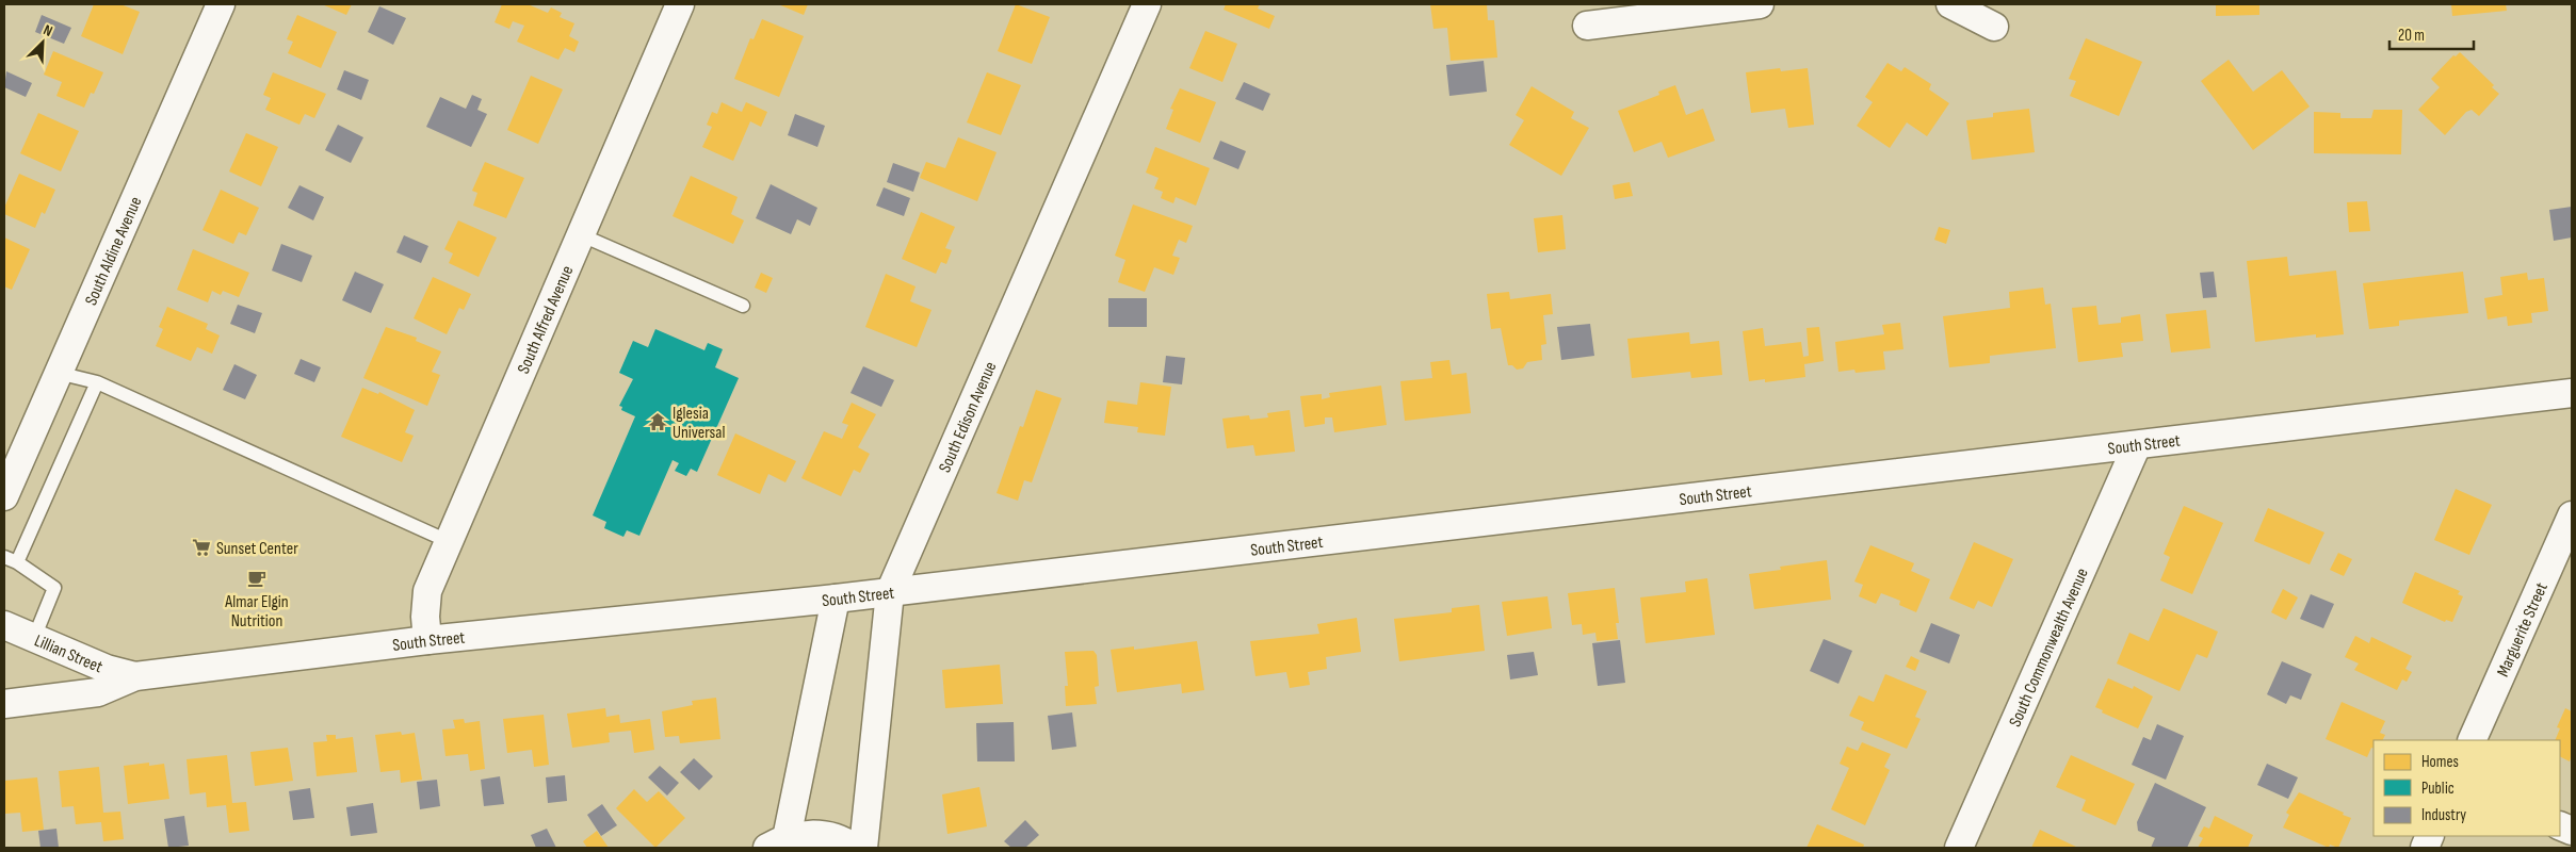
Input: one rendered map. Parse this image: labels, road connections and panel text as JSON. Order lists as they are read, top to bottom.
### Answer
{
  "streets": {
    "street": [
      "South Aldine Avenue",
      "South Alfred Avenue",
      "South Edison Avenue",
      "South Street",
      "Marguerite Street",
      "South Commonwealth Avenue",
      "Lillian Street"
    ]
  },
  "crossings": [
    ["South Alfred Avenue", "South Street"],
    ["South Edison Avenue", "South Street"],
    ["South Street", "South Commonwealth Avenue"],
    ["South Street", "Lillian Street"]
  ],
  "places": {
    "temple": ["Iglesia Universal"],
    "supermarket": ["Sunset Center"],
    "cafe": ["Almar Elgin Nutrition"]
  },
  "legend": ["Homes", "Public", "Industry"],
  "scale_bar": "20 m",
  "north": "top right"
}
